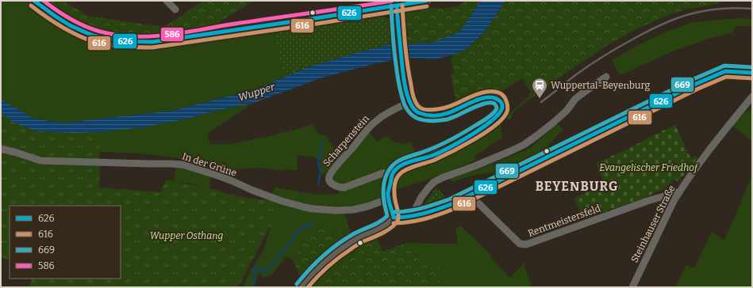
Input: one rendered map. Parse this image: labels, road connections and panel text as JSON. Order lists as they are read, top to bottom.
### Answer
{
  "streets": {
    "street": [
      "Scharpenstein",
      "In der Grüne",
      "Rentmeistersfeld",
      "Steinhauser Straße"
    ]
  },
  "crossings": [
    ["Rentmeistersfeld", "Steinhauser Straße"]
  ],
  "districts": ["BEYENBURG"],
  "water": ["Wupper"],
  "parks": ["Evangelischer Friedhof", "Wupper Osthang"],
  "places": {
    "station": ["Wuppertal-Beyenburg"]
  },
  "lines": [
    "transit line 626",
    "transit line 586",
    "transit line 616",
    "transit line 669"
  ],
  "legend": [
    "626",
    "616",
    "669",
    "586"
  ]
}
